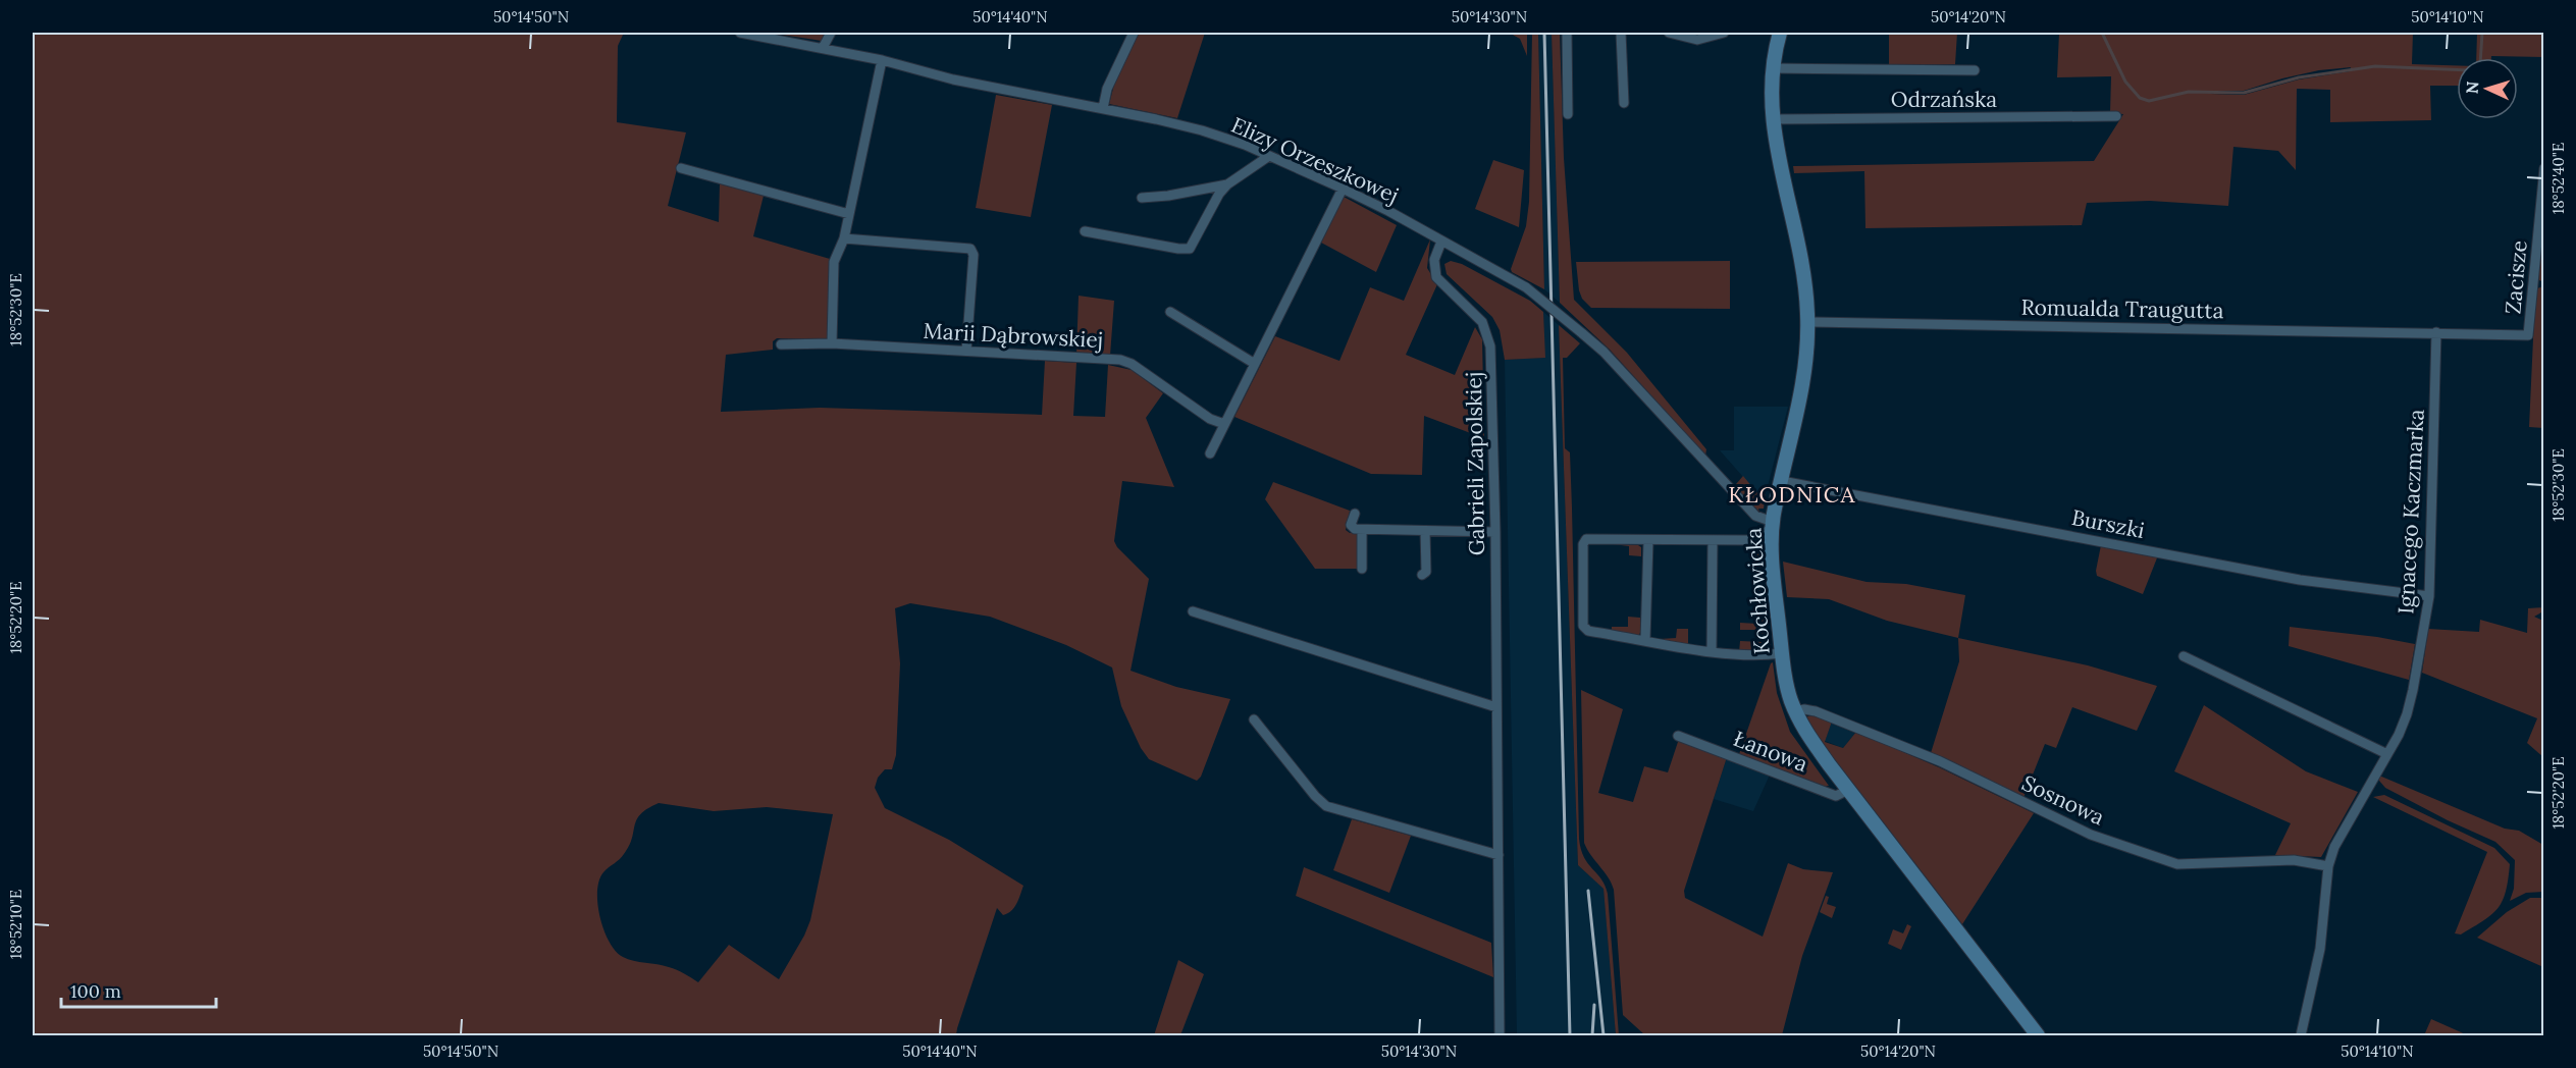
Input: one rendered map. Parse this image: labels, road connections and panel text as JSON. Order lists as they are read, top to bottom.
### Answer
{
  "streets": {
    "street": [
      "Odrzańska",
      "Elizy Orzeszkowej",
      "Zacisze",
      "Romualda Traugutta",
      "Marii Dąbrowskiej",
      "Gabrieli Zapolskiej",
      "Ignacego Kaczmarka",
      "Burszki",
      "Kochłowicka",
      "Łanowa",
      "Sosnowa"
    ]
  },
  "crossings": [
    ["Odrzańska", "Kochłowicka"],
    ["Elizy Orzeszkowej", "Gabrieli Zapolskiej"],
    ["Elizy Orzeszkowej", "Kochłowicka"],
    ["Zacisze", "Romualda Traugutta"],
    ["Zacisze", "Ignacego Kaczmarka"],
    ["Romualda Traugutta", "Ignacego Kaczmarka"],
    ["Romualda Traugutta", "Kochłowicka"],
    ["Ignacego Kaczmarka", "Burszki"],
    ["Ignacego Kaczmarka", "Sosnowa"],
    ["Burszki", "Kochłowicka"],
    ["Kochłowicka", "Łanowa"],
    ["Kochłowicka", "Sosnowa"]
  ],
  "districts": ["KŁODNICA"],
  "scale_bar": "100 m",
  "north": "left",
  "coordinates": [
    "50°14'50\"N",
    "50°14'40\"N",
    "50°14'30\"N",
    "50°14'20\"N",
    "50°14'10\"N",
    "18°52'40\"E",
    "18°52'30\"E",
    "18°52'20\"E",
    "18°52'10\"E"
  ]
}
